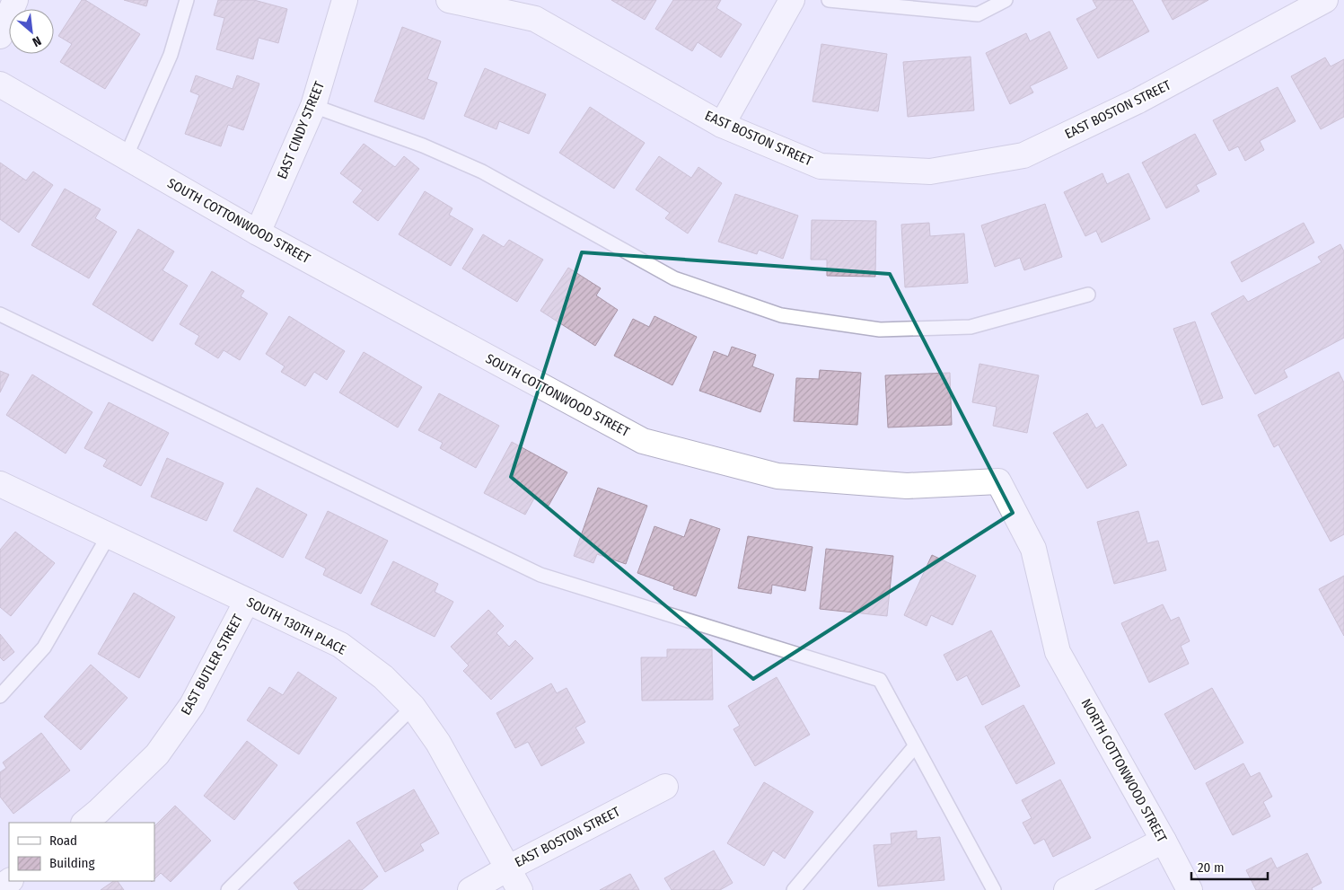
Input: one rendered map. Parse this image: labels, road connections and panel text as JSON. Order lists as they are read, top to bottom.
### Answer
{
  "streets": {
    "street": [
      "EAST BOSTON STREET",
      "EAST CINDY STREET",
      "SOUTH COTTONWOOD STREET",
      "SOUTH 130TH PLACE",
      "EAST BUTLER STREET",
      "NORTH COTTONWOOD STREET"
    ]
  },
  "crossings": [
    ["EAST BOSTON STREET", "SOUTH 130TH PLACE"],
    ["EAST CINDY STREET", "SOUTH COTTONWOOD STREET"],
    ["SOUTH COTTONWOOD STREET", "NORTH COTTONWOOD STREET"],
    ["SOUTH 130TH PLACE", "EAST BUTLER STREET"]
  ],
  "legend": ["Road", "Building"],
  "scale_bar": "20 m",
  "north": "bottom right"
}
